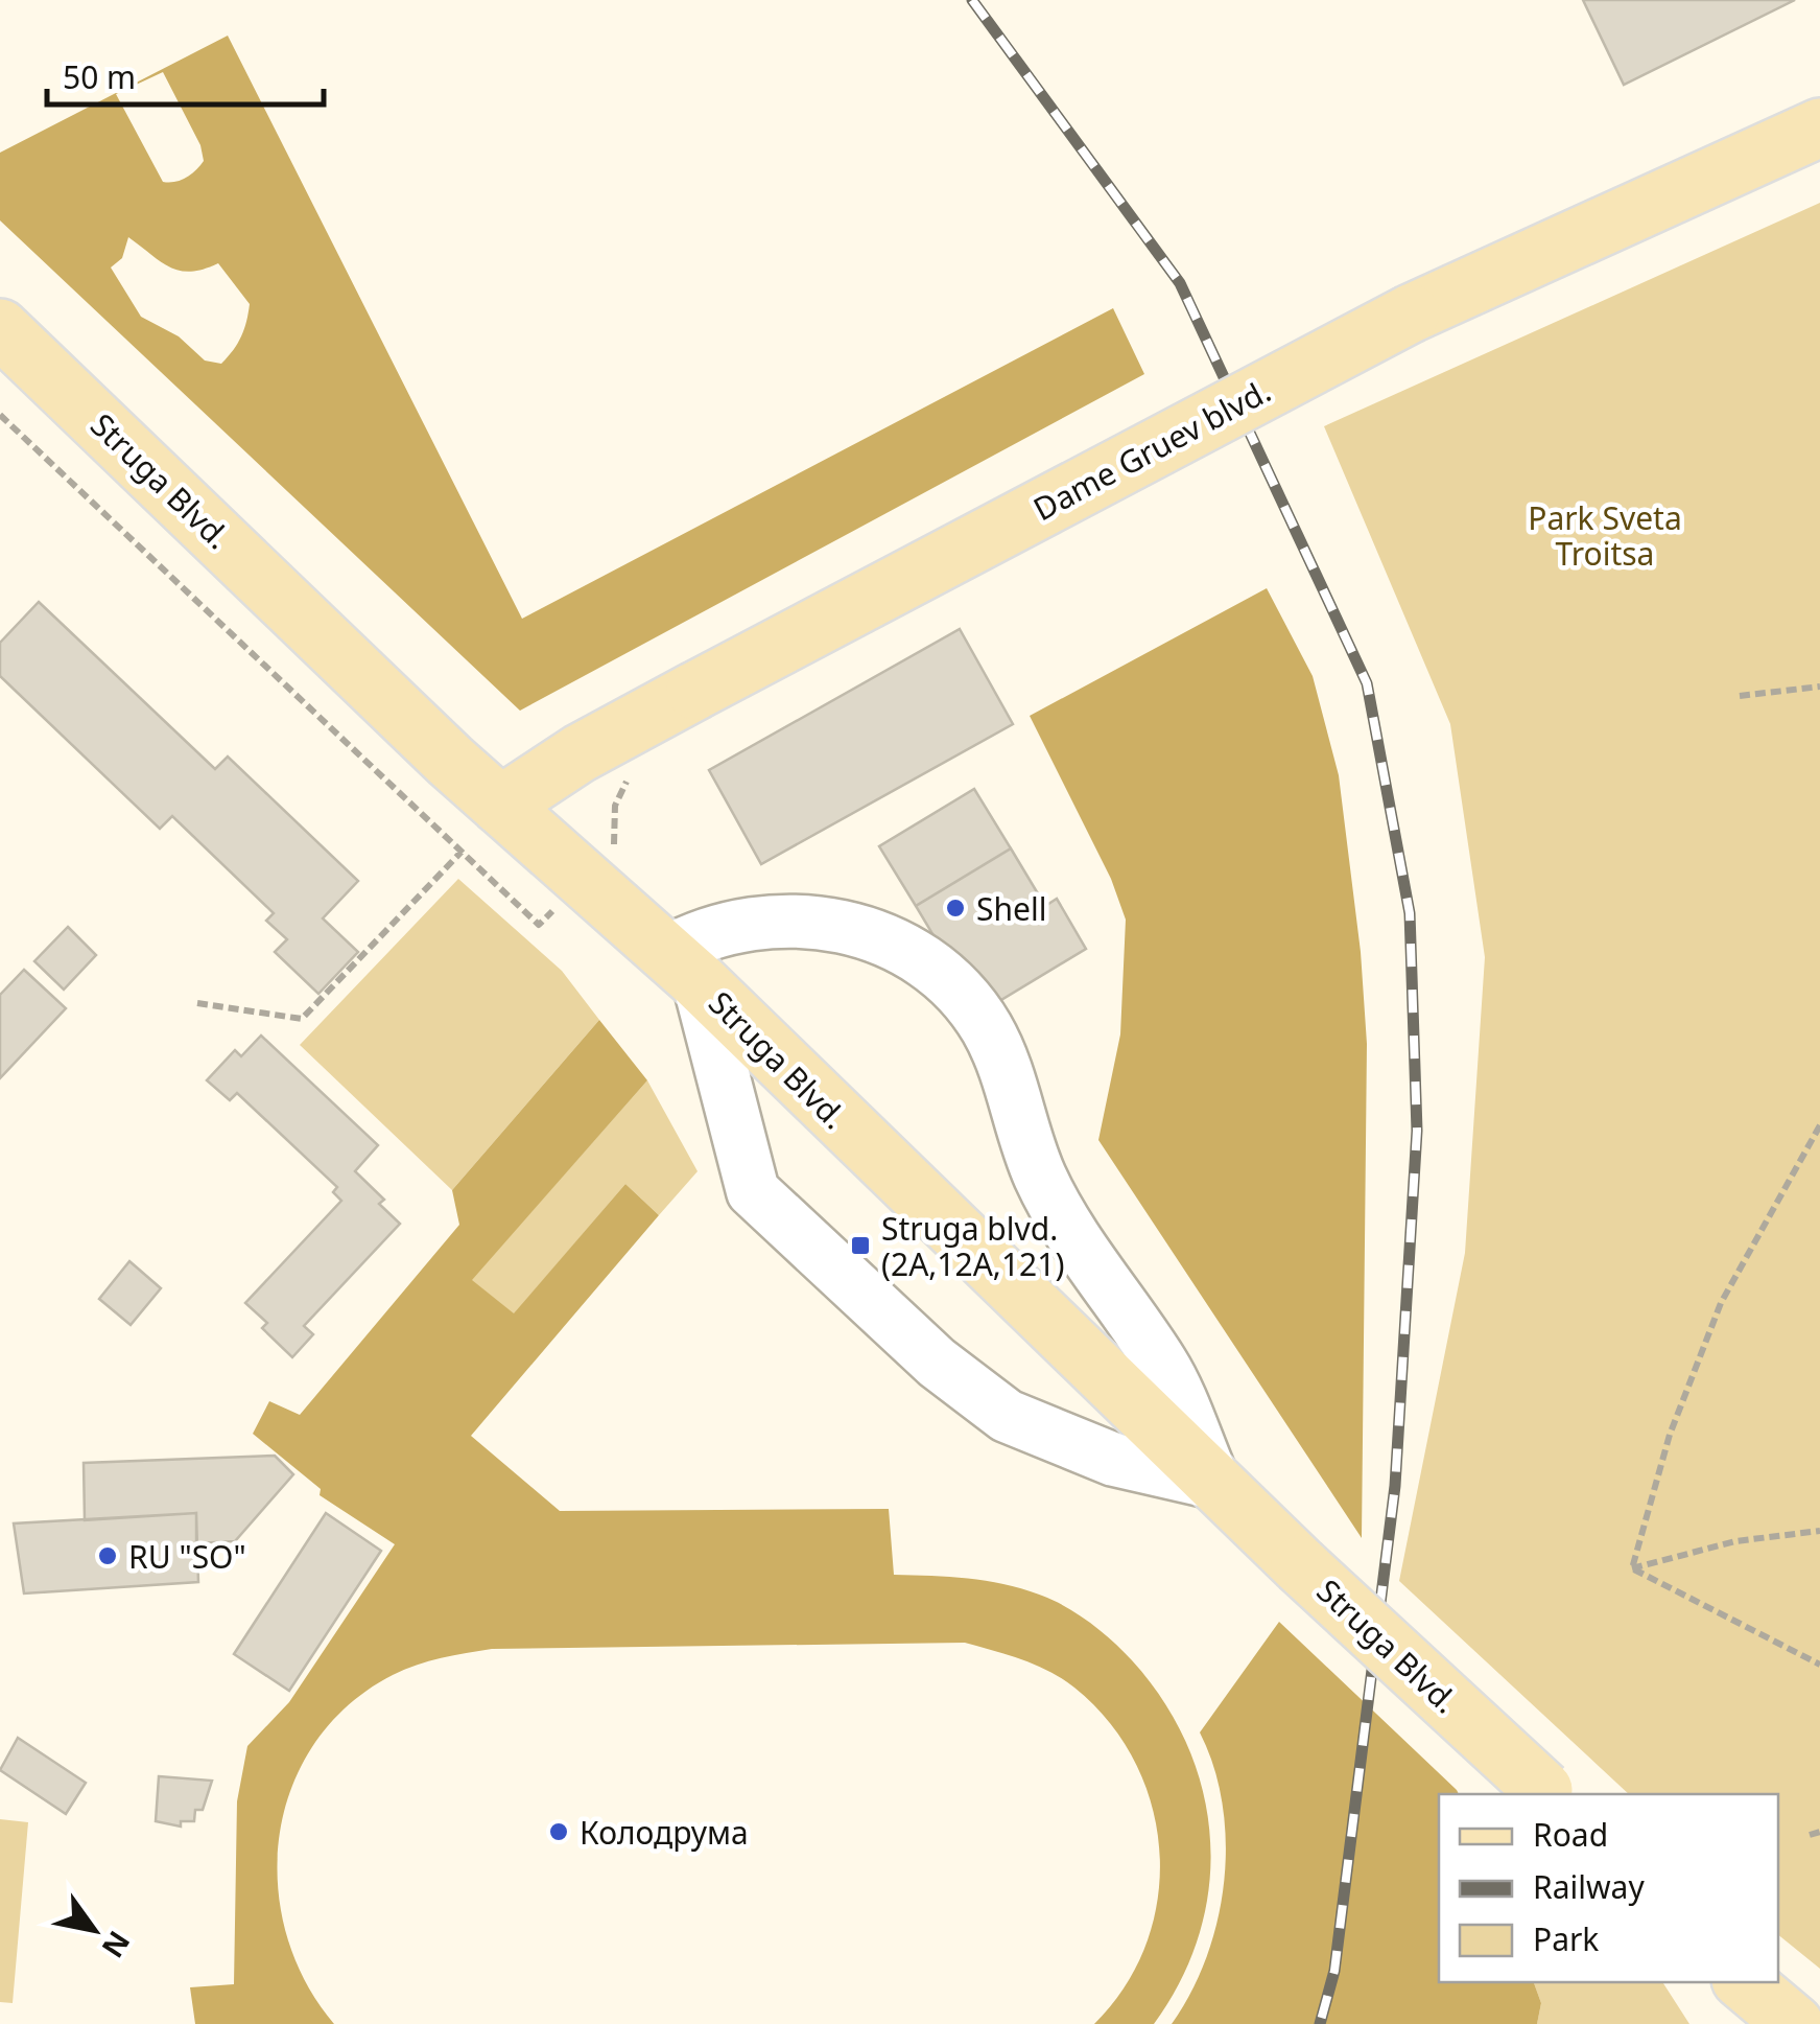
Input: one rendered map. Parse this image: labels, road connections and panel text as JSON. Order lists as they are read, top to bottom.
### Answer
{
  "streets": {
    "main road": ["Dame Gruev blvd.", "Struga Blvd."]
  },
  "crossings": [
    ["Dame Gruev blvd.", "Struga Blvd."]
  ],
  "parks": ["Park Sveta Troitsa"],
  "places": {
    "other": ["Shell", "RU \"SO\"", "Колодрума"],
    "transit": ["Struga blvd. (2A,12A,121)"]
  },
  "legend": ["Road", "Railway", "Park"],
  "scale_bar": "50 m",
  "north": "bottom right"
}
